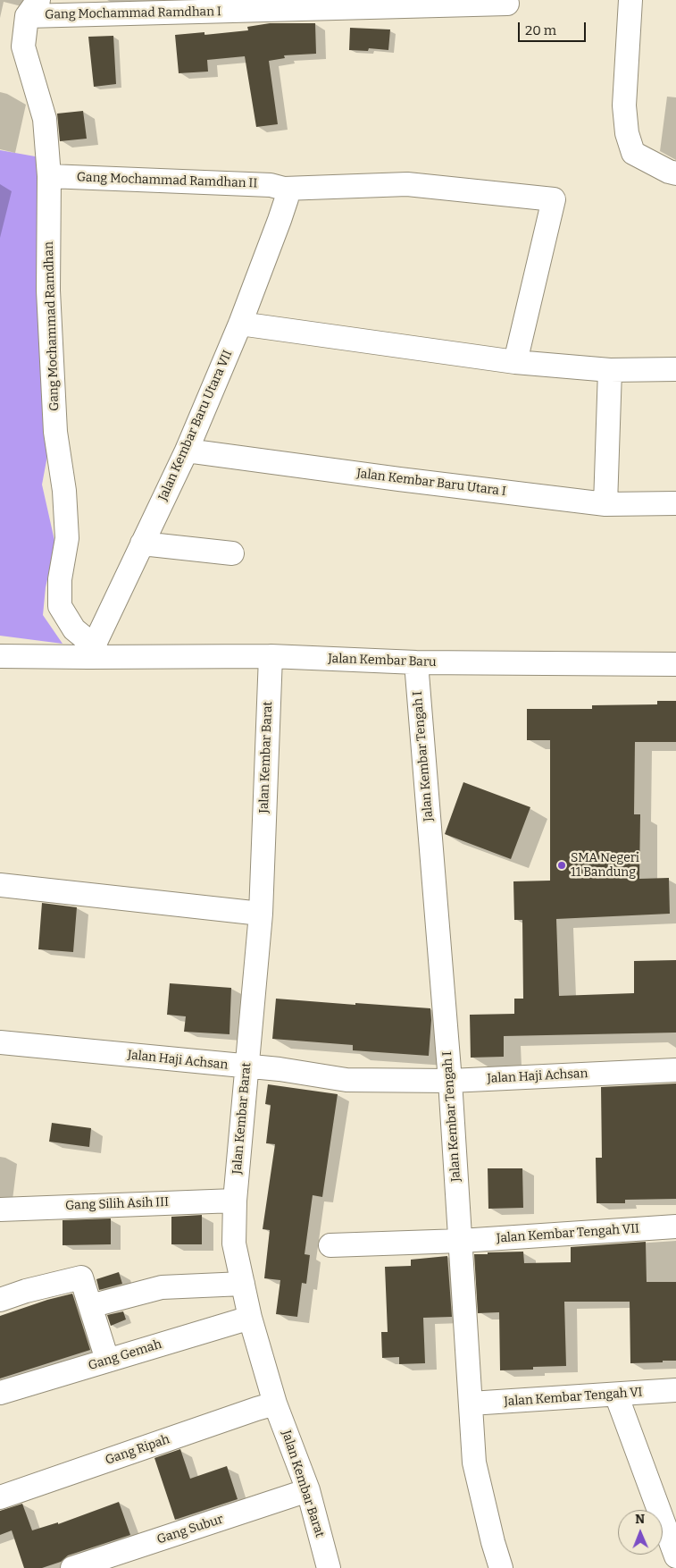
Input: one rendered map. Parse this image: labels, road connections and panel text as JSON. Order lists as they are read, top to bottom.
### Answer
{
  "streets": {
    "street": [
      "Gang Mochammad Ramdhan I",
      "Gang Mochammad Ramdhan II",
      "Gang Mochammad Ramdhan",
      "Jalan Kembar Baru Utara VII",
      "Jalan Kembar Baru Utara I",
      "Jalan Kembar Baru",
      "Jalan Kembar Tengah I",
      "Jalan Kembar Barat",
      "Jalan Haji Achsan",
      "Gang Silih Asih III",
      "Jalan Kembar Tengah VII",
      "Gang Gemah",
      "Jalan Kembar Tengah VI",
      "Gang Ripah",
      "Gang Subur"
    ]
  },
  "crossings": [
    ["Gang Mochammad Ramdhan I", "Gang Mochammad Ramdhan"],
    ["Gang Mochammad Ramdhan II", "Gang Mochammad Ramdhan"],
    ["Gang Mochammad Ramdhan II", "Jalan Kembar Baru Utara VII"],
    ["Gang Mochammad Ramdhan", "Jalan Kembar Baru Utara VII"],
    ["Gang Mochammad Ramdhan", "Jalan Kembar Baru"],
    ["Jalan Kembar Baru Utara VII", "Jalan Kembar Baru Utara I"],
    ["Jalan Kembar Baru Utara VII", "Jalan Kembar Baru"],
    ["Jalan Kembar Baru", "Jalan Kembar Tengah I"],
    ["Jalan Kembar Baru", "Jalan Kembar Barat"],
    ["Jalan Kembar Tengah I", "Jalan Haji Achsan"],
    ["Jalan Kembar Tengah I", "Jalan Kembar Tengah VII"],
    ["Jalan Kembar Tengah I", "Jalan Kembar Tengah VI"],
    ["Jalan Kembar Barat", "Jalan Haji Achsan"],
    ["Jalan Kembar Barat", "Gang Silih Asih III"],
    ["Jalan Kembar Barat", "Gang Gemah"],
    ["Jalan Kembar Barat", "Gang Ripah"],
    ["Jalan Kembar Barat", "Gang Subur"]
  ],
  "places": ["SMA Negeri 11 Bandung"],
  "scale_bar": "20 m",
  "north": "top"
}
